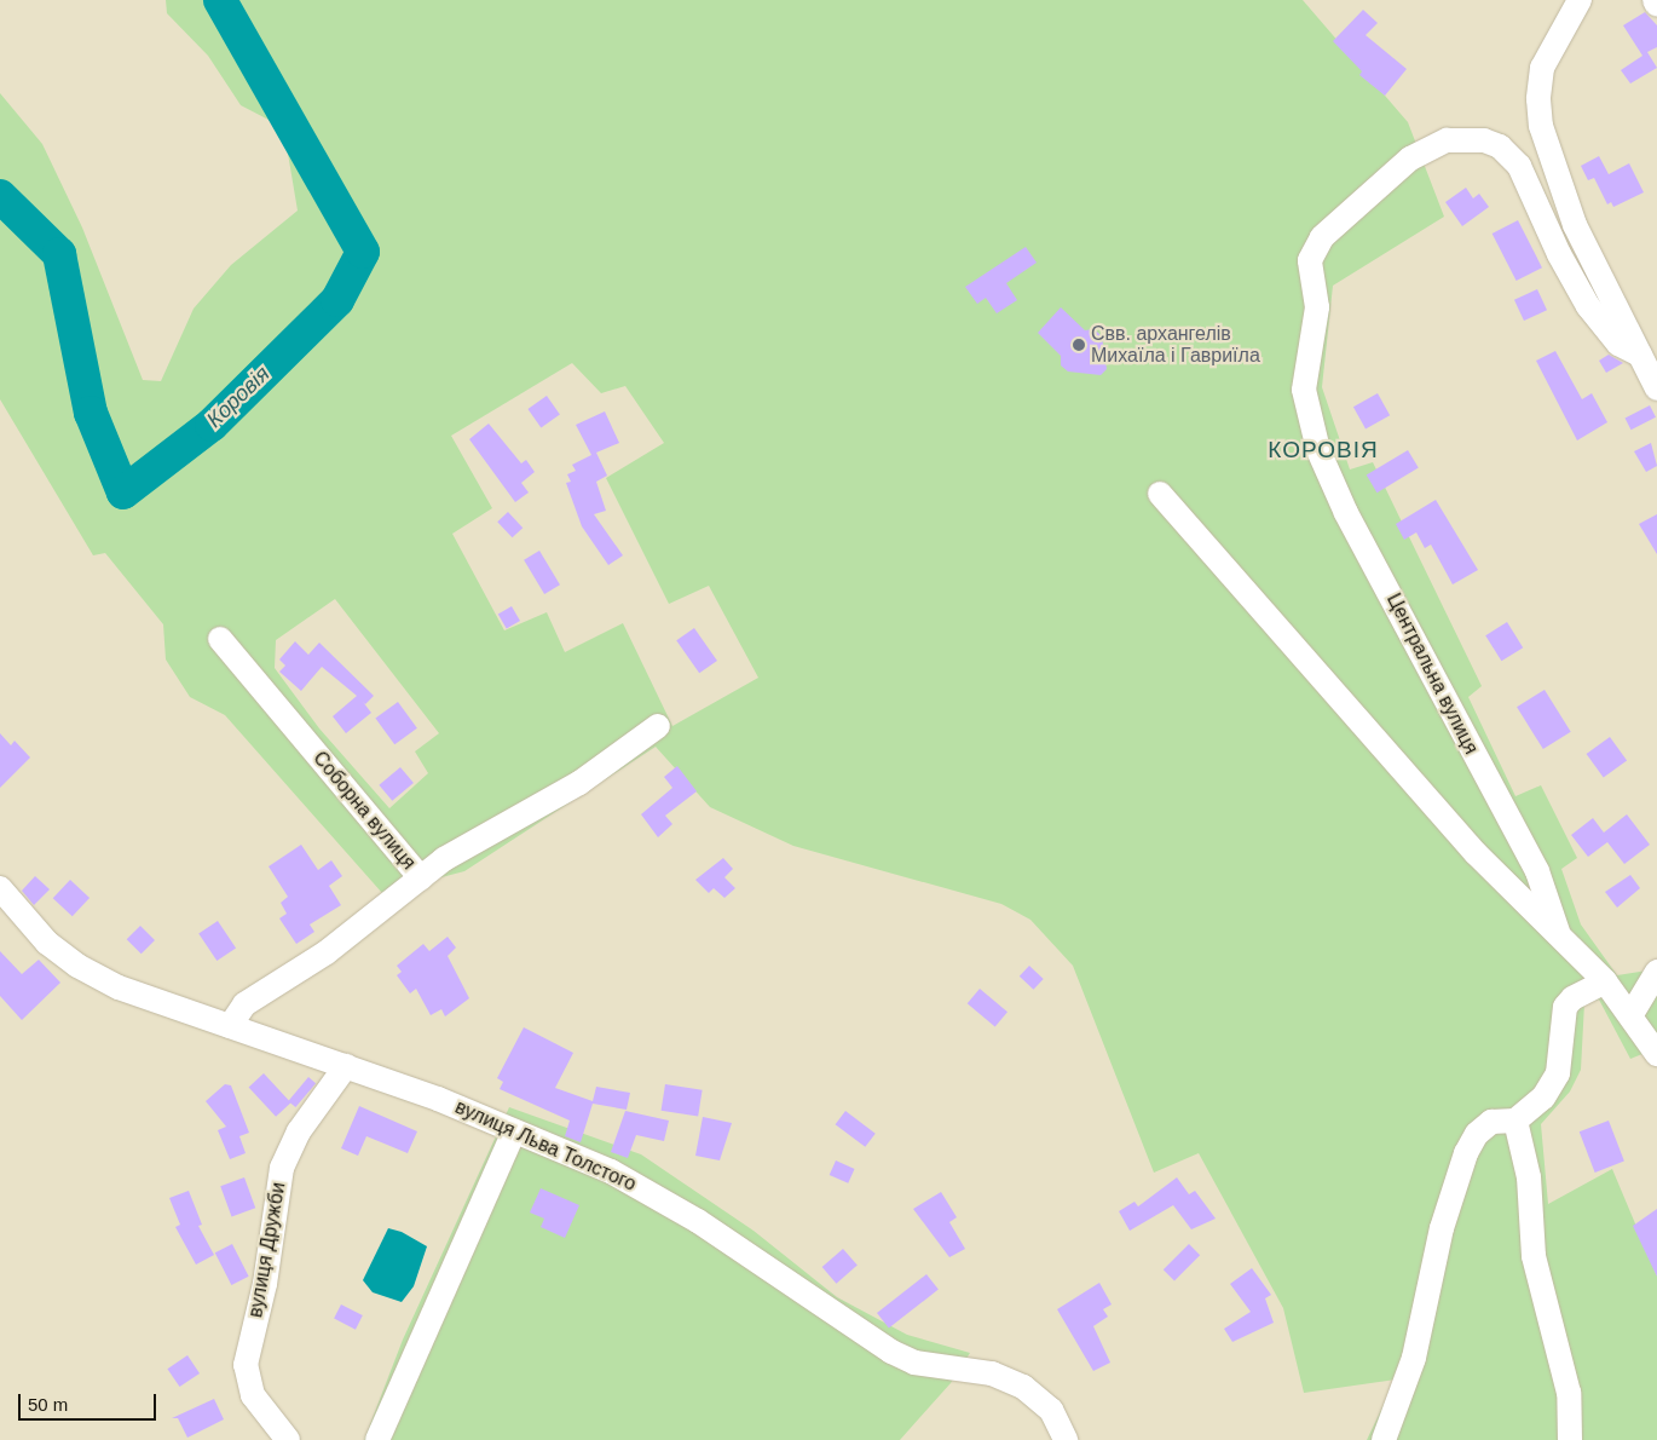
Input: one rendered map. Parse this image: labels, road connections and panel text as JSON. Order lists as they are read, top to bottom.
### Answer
{
  "streets": {
    "street": [
      "Центральна вулиця",
      "Соборна вулиця",
      "вулиця Льва Толстого",
      "вулиця Дружби"
    ]
  },
  "crossings": [
    ["Соборна вулиця", "вулиця Льва Толстого"],
    ["вулиця Льва Толстого", "вулиця Дружби"]
  ],
  "districts": ["КОРОВІЯ"],
  "water": ["Коровія"],
  "places": ["Свв. архангелів Михаїла і Гавриїла"],
  "scale_bar": "50 m"
}
